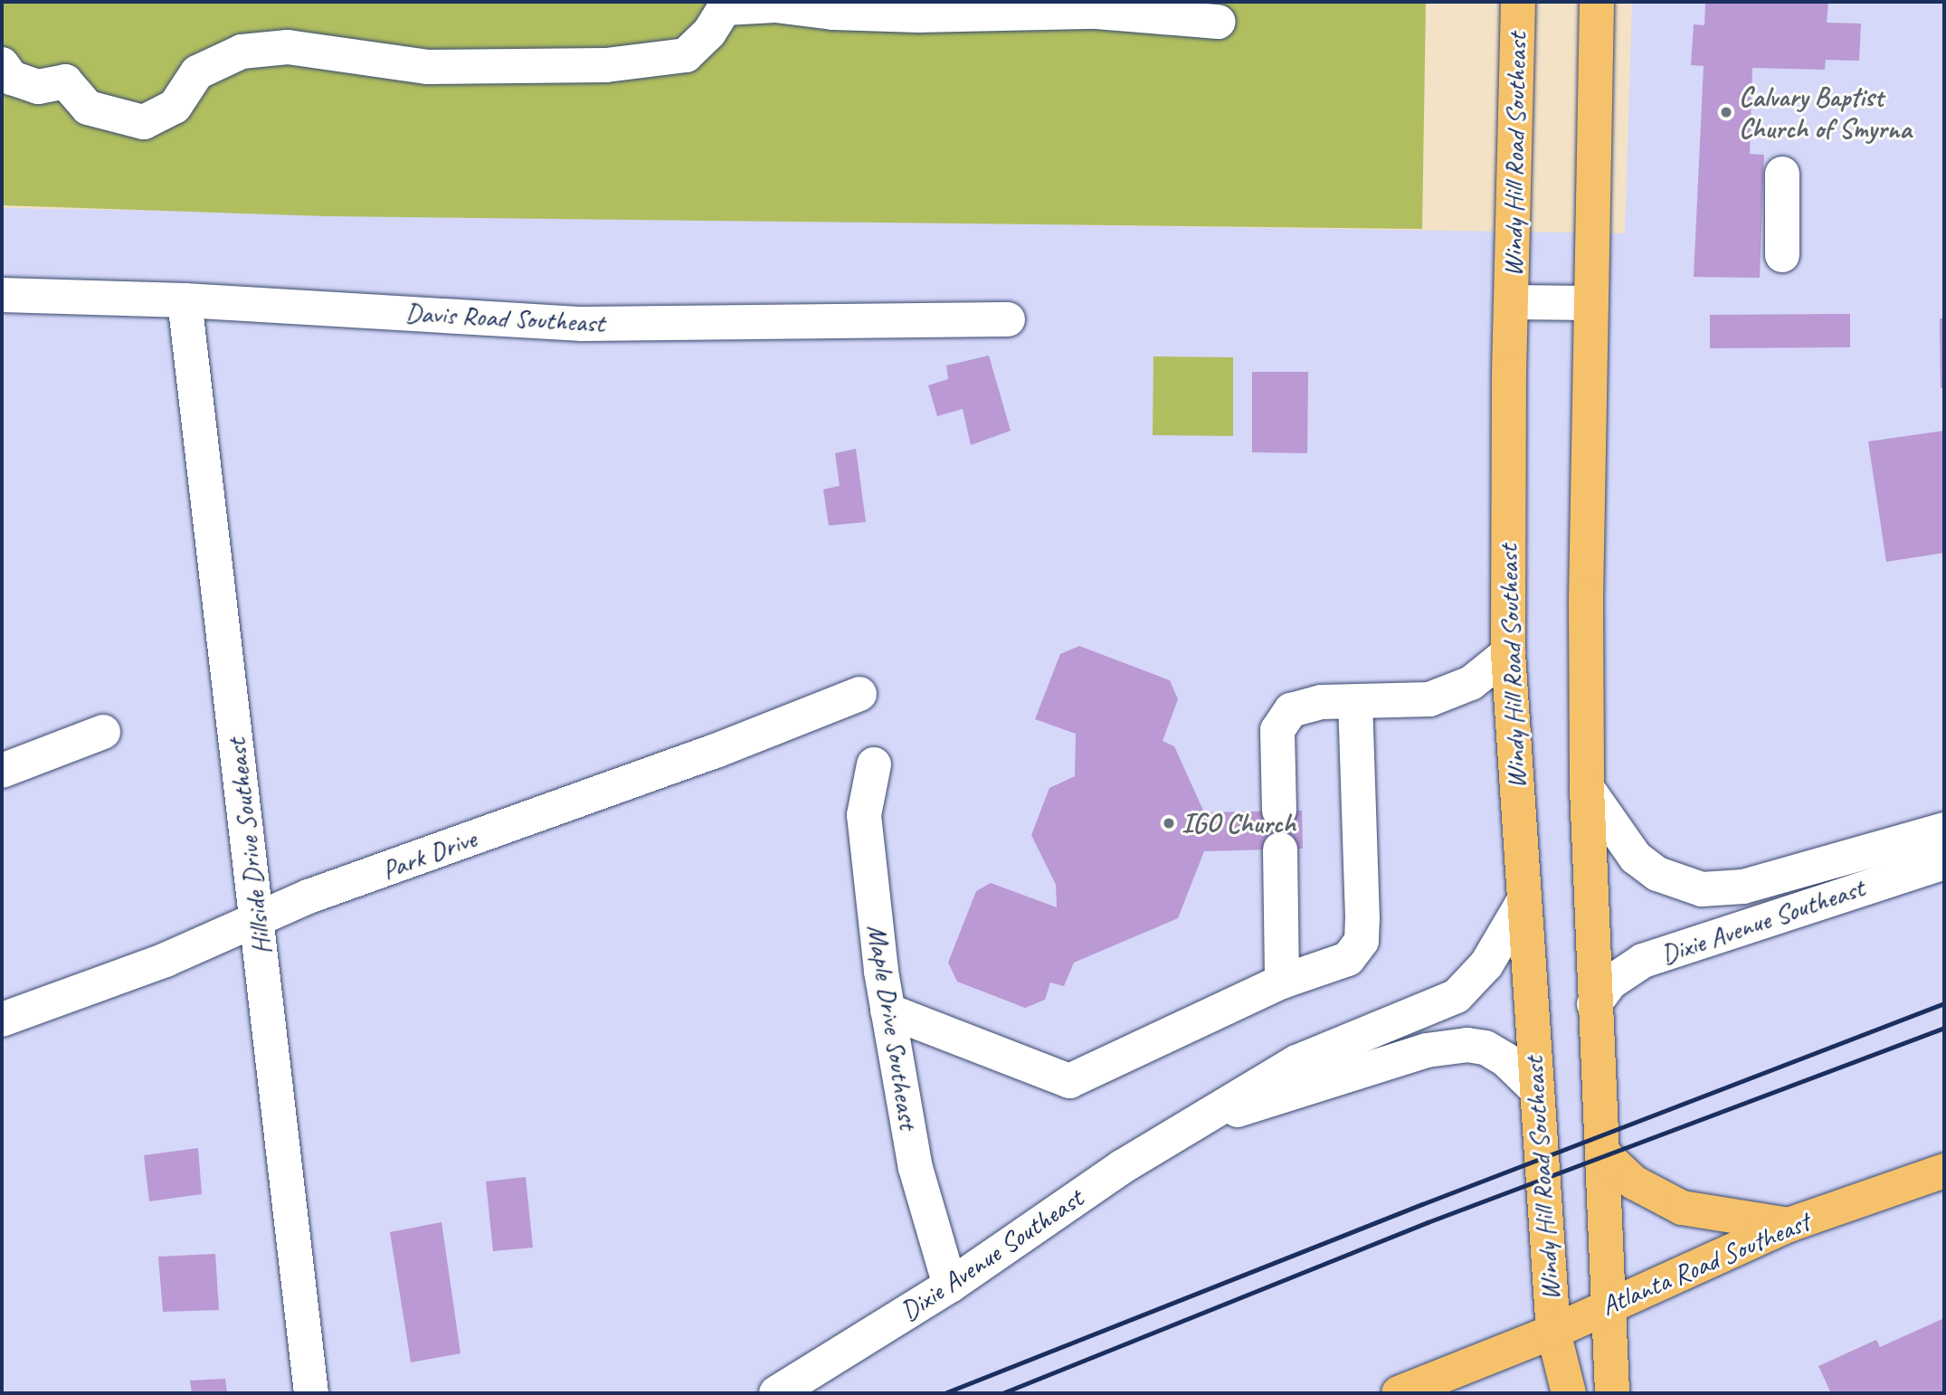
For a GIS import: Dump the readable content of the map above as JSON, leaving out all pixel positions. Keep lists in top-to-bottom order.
{
  "streets": {
    "main road": ["Windy Hill Road Southeast", "Atlanta Road Southeast"],
    "street": [
      "Davis Road Southeast",
      "Hillside Drive Southeast",
      "Park Drive",
      "Dixie Avenue Southeast",
      "Maple Drive Southeast"
    ]
  },
  "crossings": [
    ["Windy Hill Road Southeast", "Dixie Avenue Southeast"],
    ["Windy Hill Road Southeast", "Atlanta Road Southeast"],
    ["Davis Road Southeast", "Hillside Drive Southeast"],
    ["Hillside Drive Southeast", "Park Drive"],
    ["Dixie Avenue Southeast", "Maple Drive Southeast"]
  ],
  "places": ["Calvary Baptist Church of Smyrna", "IGO Church"]
}
